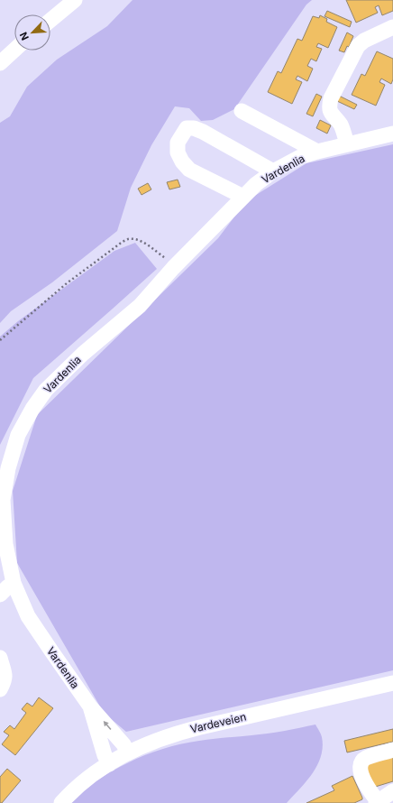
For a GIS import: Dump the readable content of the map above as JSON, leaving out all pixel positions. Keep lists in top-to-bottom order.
{
  "streets": {
    "street": ["Vardenlia", "Vardeveien"]
  },
  "crossings": [
    ["Vardenlia", "Vardeveien"]
  ],
  "north": "bottom left"
}
